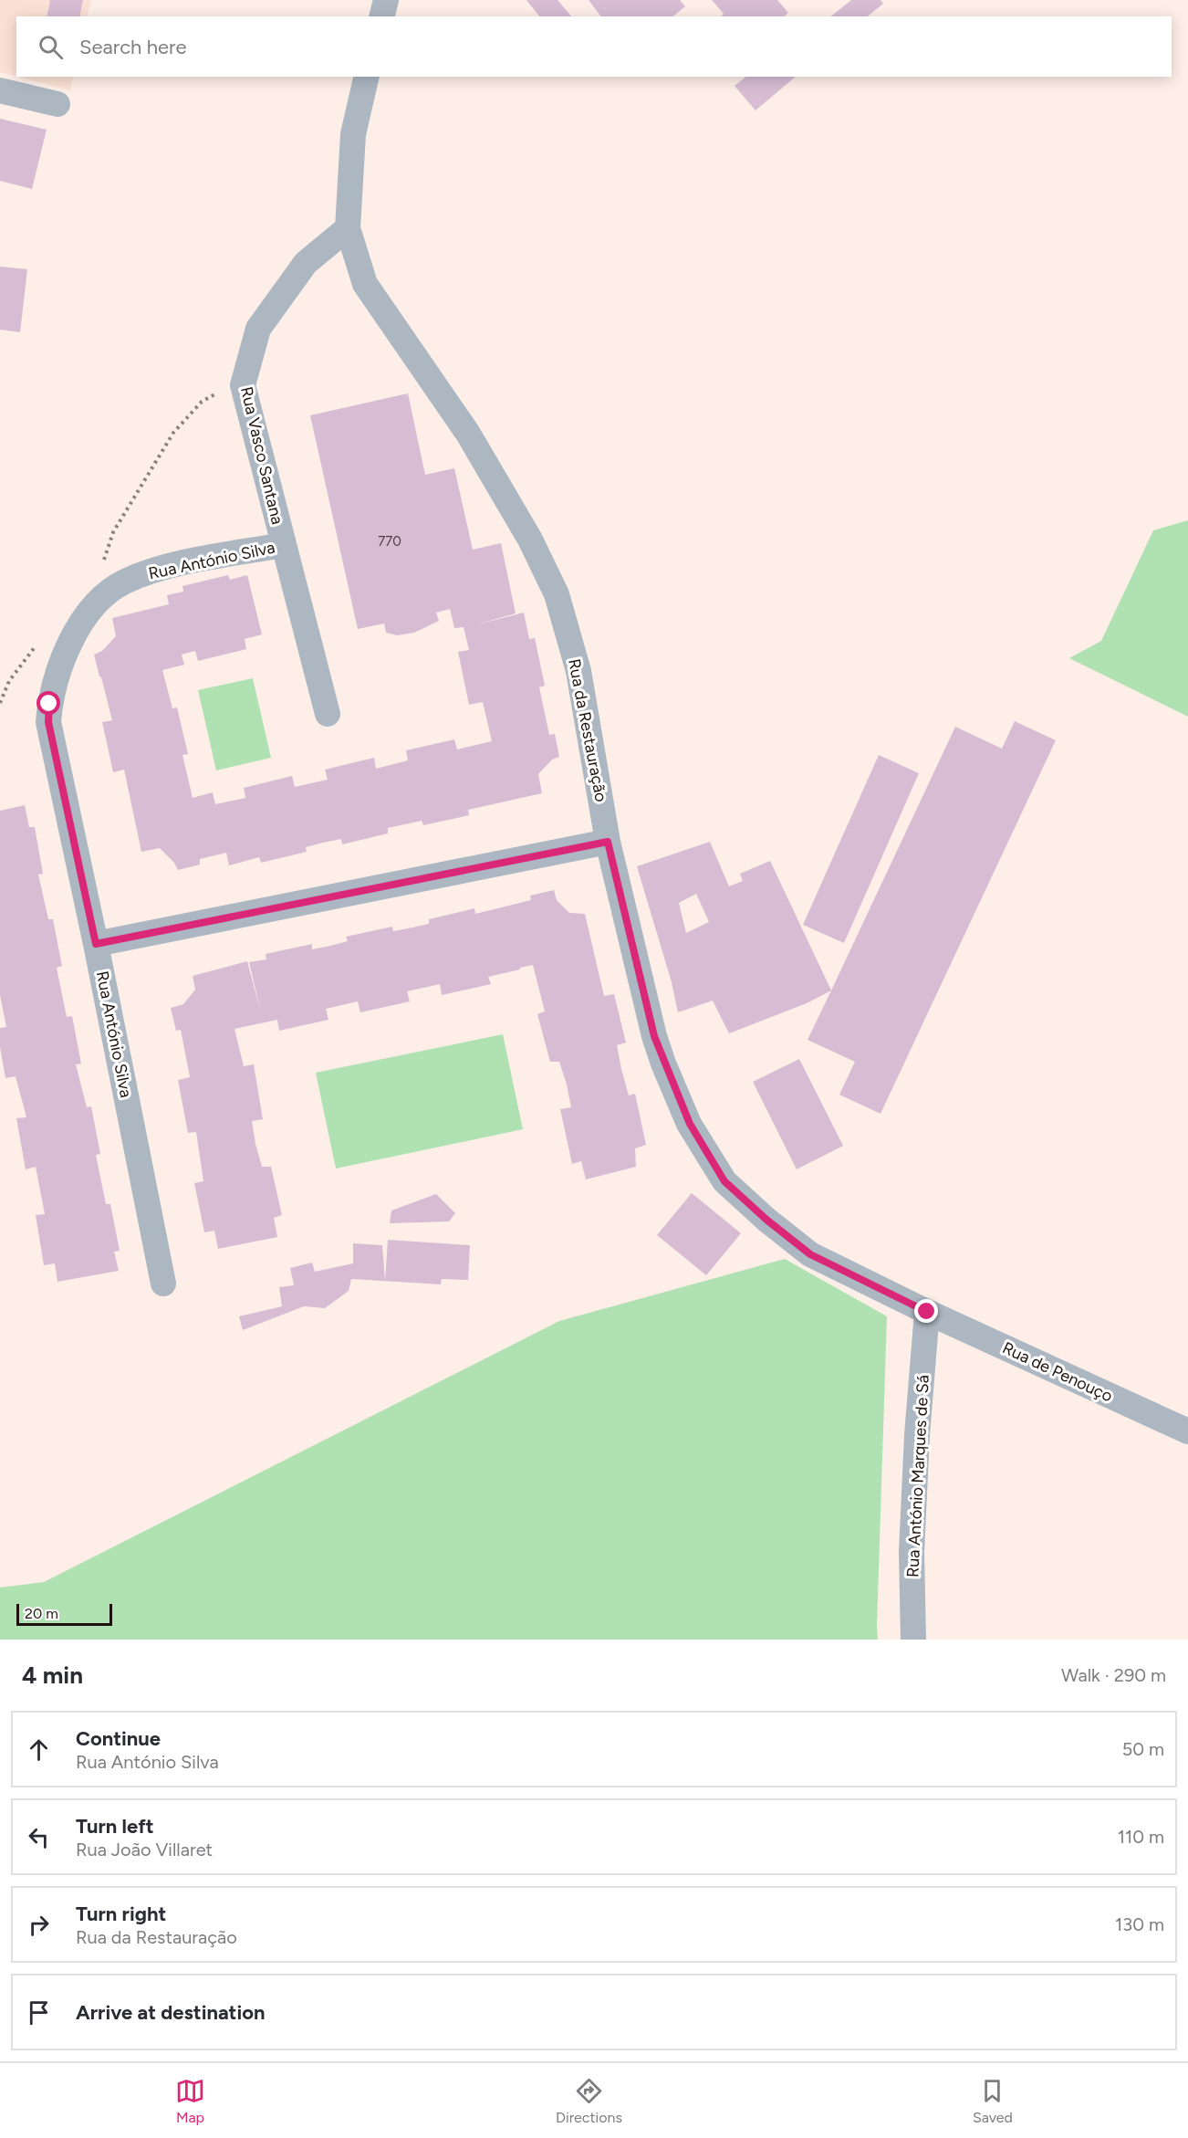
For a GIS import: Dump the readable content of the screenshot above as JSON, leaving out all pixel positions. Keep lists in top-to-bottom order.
{
  "streets": {
    "street": [
      "Rua Vasco Santana",
      "Rua António Silva",
      "Rua da Restauração",
      "Rua de Penouço",
      "Rua António Marques de Sá"
    ]
  },
  "crossings": [
    ["Rua Vasco Santana", "Rua António Silva"],
    ["Rua Vasco Santana", "Rua da Restauração"],
    ["Rua da Restauração", "Rua de Penouço"],
    ["Rua da Restauração", "Rua António Marques de Sá"],
    ["Rua de Penouço", "Rua António Marques de Sá"]
  ],
  "house_numbers": ["770"],
  "scale_bar": "20 m",
  "page": {
    "search": "Search here",
    "scale": "20 m",
    "heading": ["4 min", "Walk · 290 m"],
    "list": [
      ["Continue", "Rua António Silva", "50 m"],
      ["Turn left", "Rua João Villaret", "110 m"],
      ["Turn right", "Rua da Restauração", "130 m"],
      "Arrive at destination"
    ],
    "nav": ["Map", "Directions", "Saved"]
  }
}
